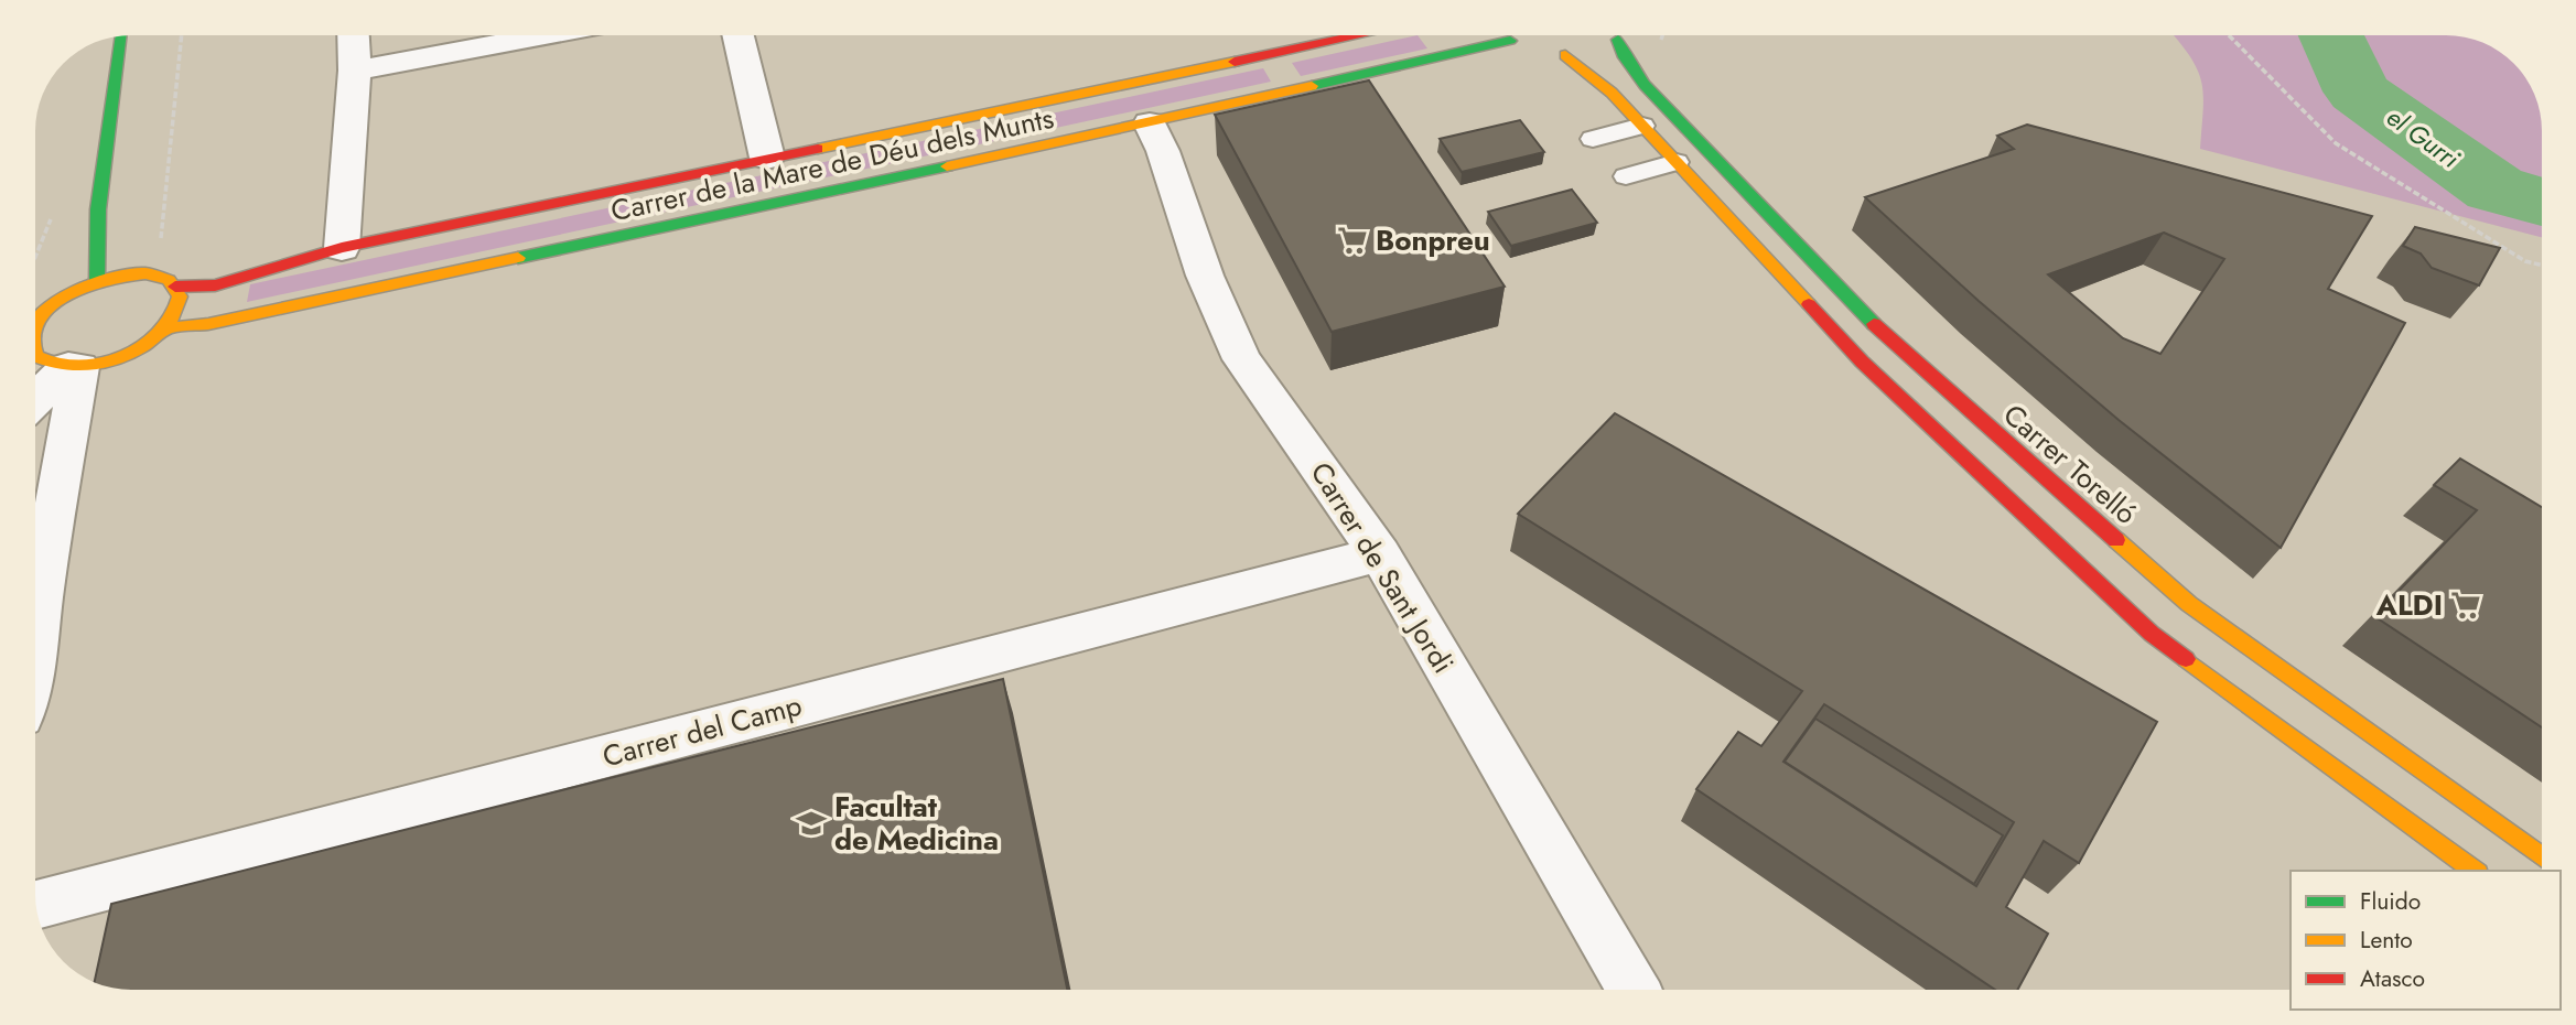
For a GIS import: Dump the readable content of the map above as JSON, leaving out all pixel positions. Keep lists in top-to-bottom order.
{
  "streets": {
    "street": [
      "Carrer de la Mare de Déu dels Munts",
      "Carrer Torelló",
      "Carrer de Sant Jordi",
      "Carrer del Camp"
    ]
  },
  "crossings": [
    ["Carrer de la Mare de Déu dels Munts", "Carrer de Sant Jordi"],
    ["Carrer de Sant Jordi", "Carrer del Camp"]
  ],
  "water": ["el Gurri"],
  "places": {
    "supermarket": ["Bonpreu", "ALDI"],
    "school or university": ["Facultat de Medicina"]
  },
  "legend": ["Fluido", "Lento", "Atasco"]
}
